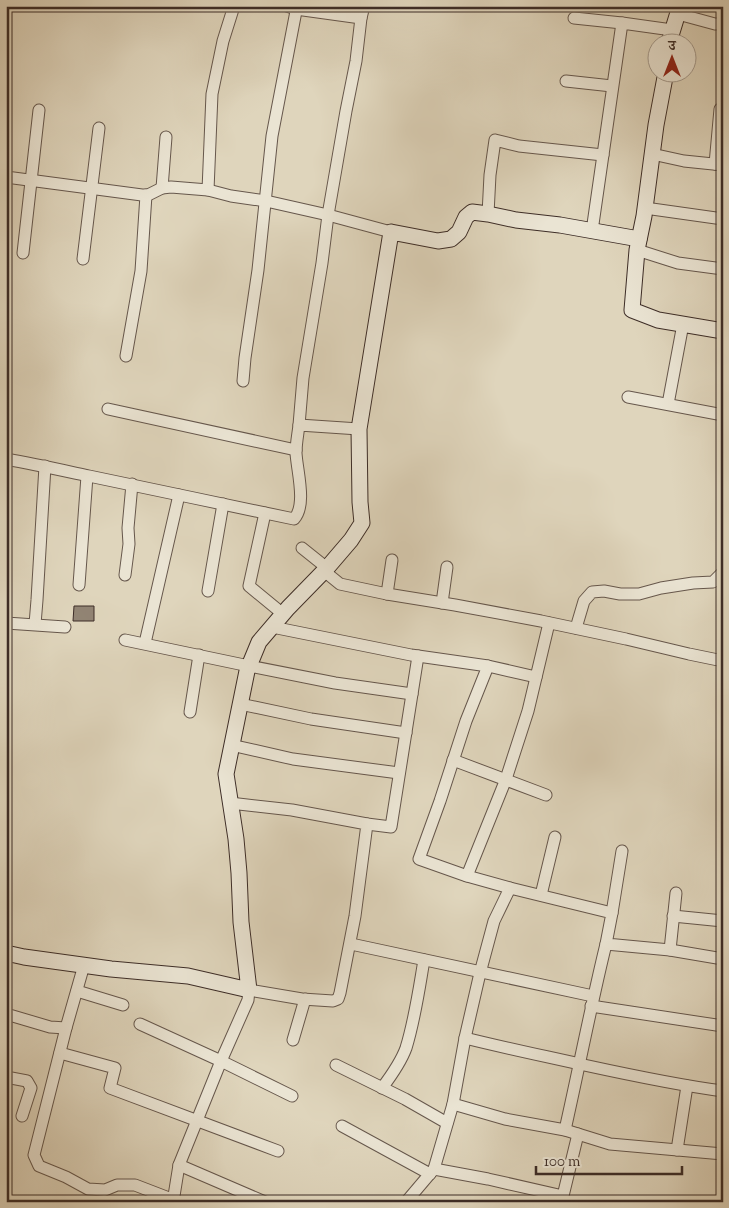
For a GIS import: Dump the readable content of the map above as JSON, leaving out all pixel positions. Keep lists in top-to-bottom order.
{
  "scale_bar": "100 m",
  "north": "top"
}
